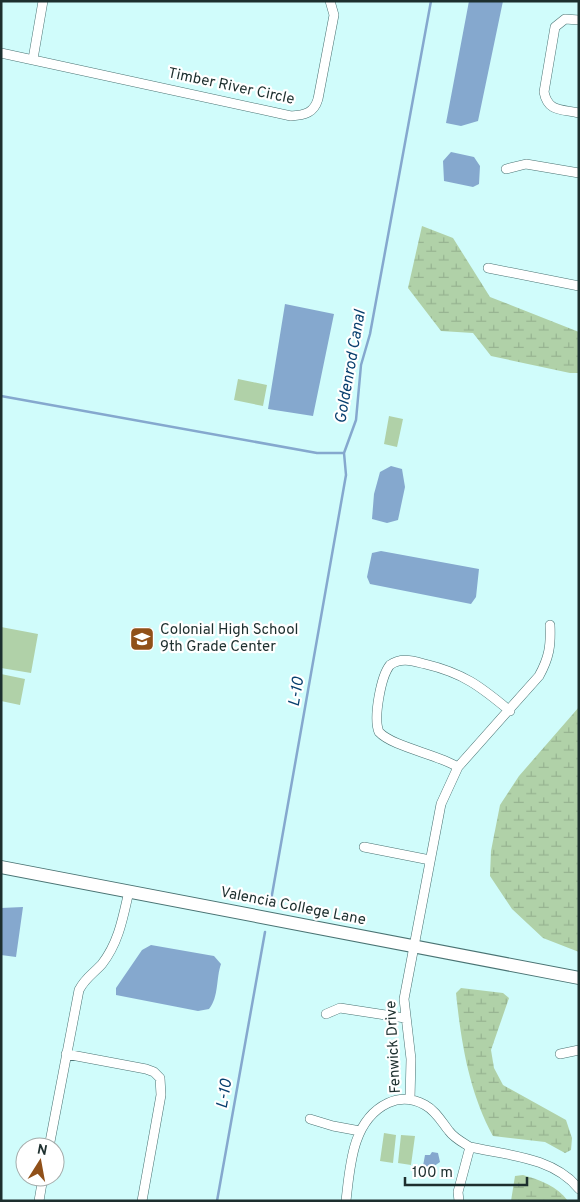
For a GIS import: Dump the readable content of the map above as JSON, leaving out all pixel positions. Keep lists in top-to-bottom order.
{
  "streets": {
    "street": ["Timber River Circle", "Valencia College Lane", "Fenwick Drive"]
  },
  "crossings": [
    ["Valencia College Lane", "Fenwick Drive"]
  ],
  "water": ["Goldenrod Canal", "L-10"],
  "places": {
    "school or university": ["Colonial High School 9th Grade Center"]
  },
  "scale_bar": "100 m",
  "north": "top"
}
